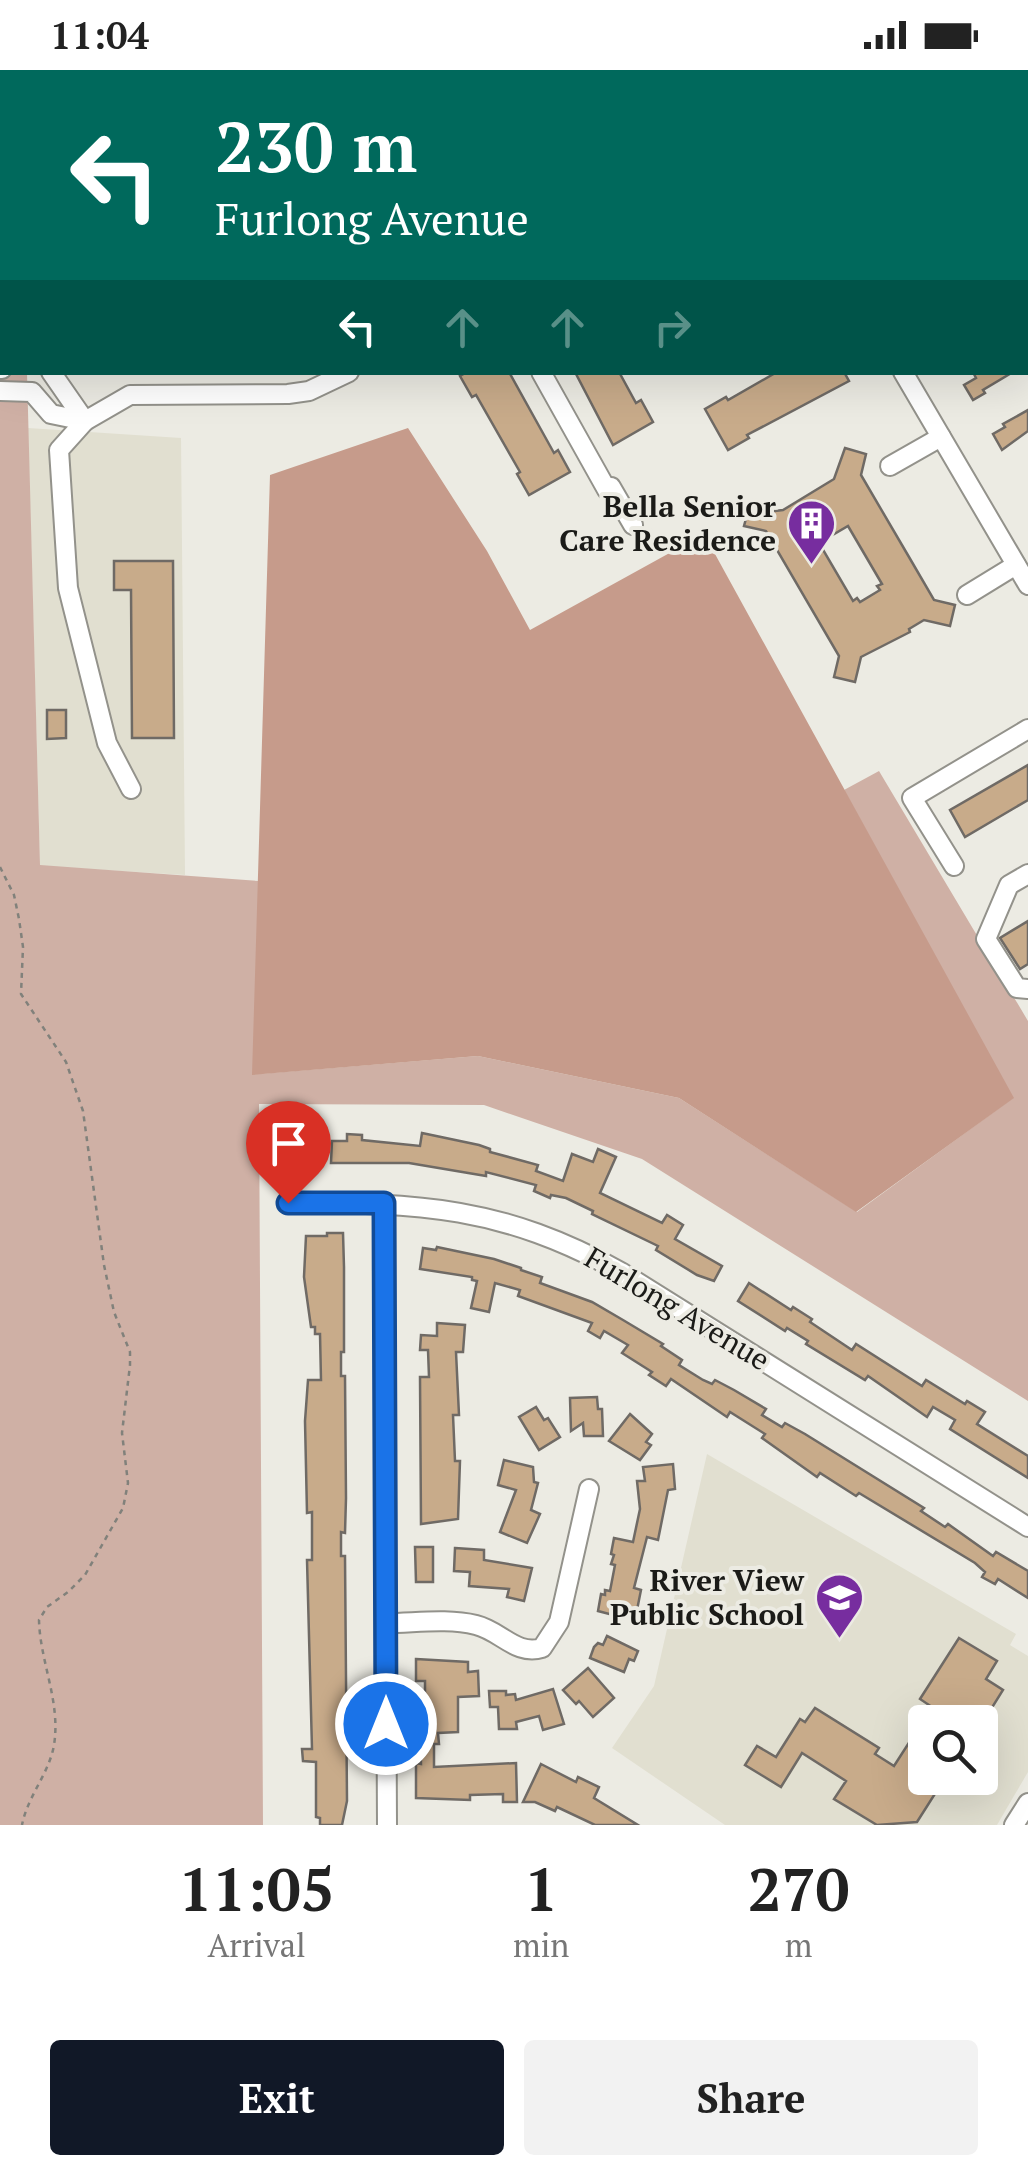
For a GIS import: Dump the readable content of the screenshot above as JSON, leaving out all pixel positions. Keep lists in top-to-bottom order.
{
  "streets": {
    "street": ["Furlong Avenue"]
  },
  "places": {
    "building": ["Bella Senior Care Residence"],
    "school or university": ["River View Public School"]
  },
  "page": {
    "status": "11:04",
    "turn": ["230 m", "Furlong Avenue"],
    "eta": [
      "11:05",
      "Arrival",
      "1",
      "min",
      "270",
      "m"
    ],
    "buttons": ["Exit", "Share"]
  }
}
